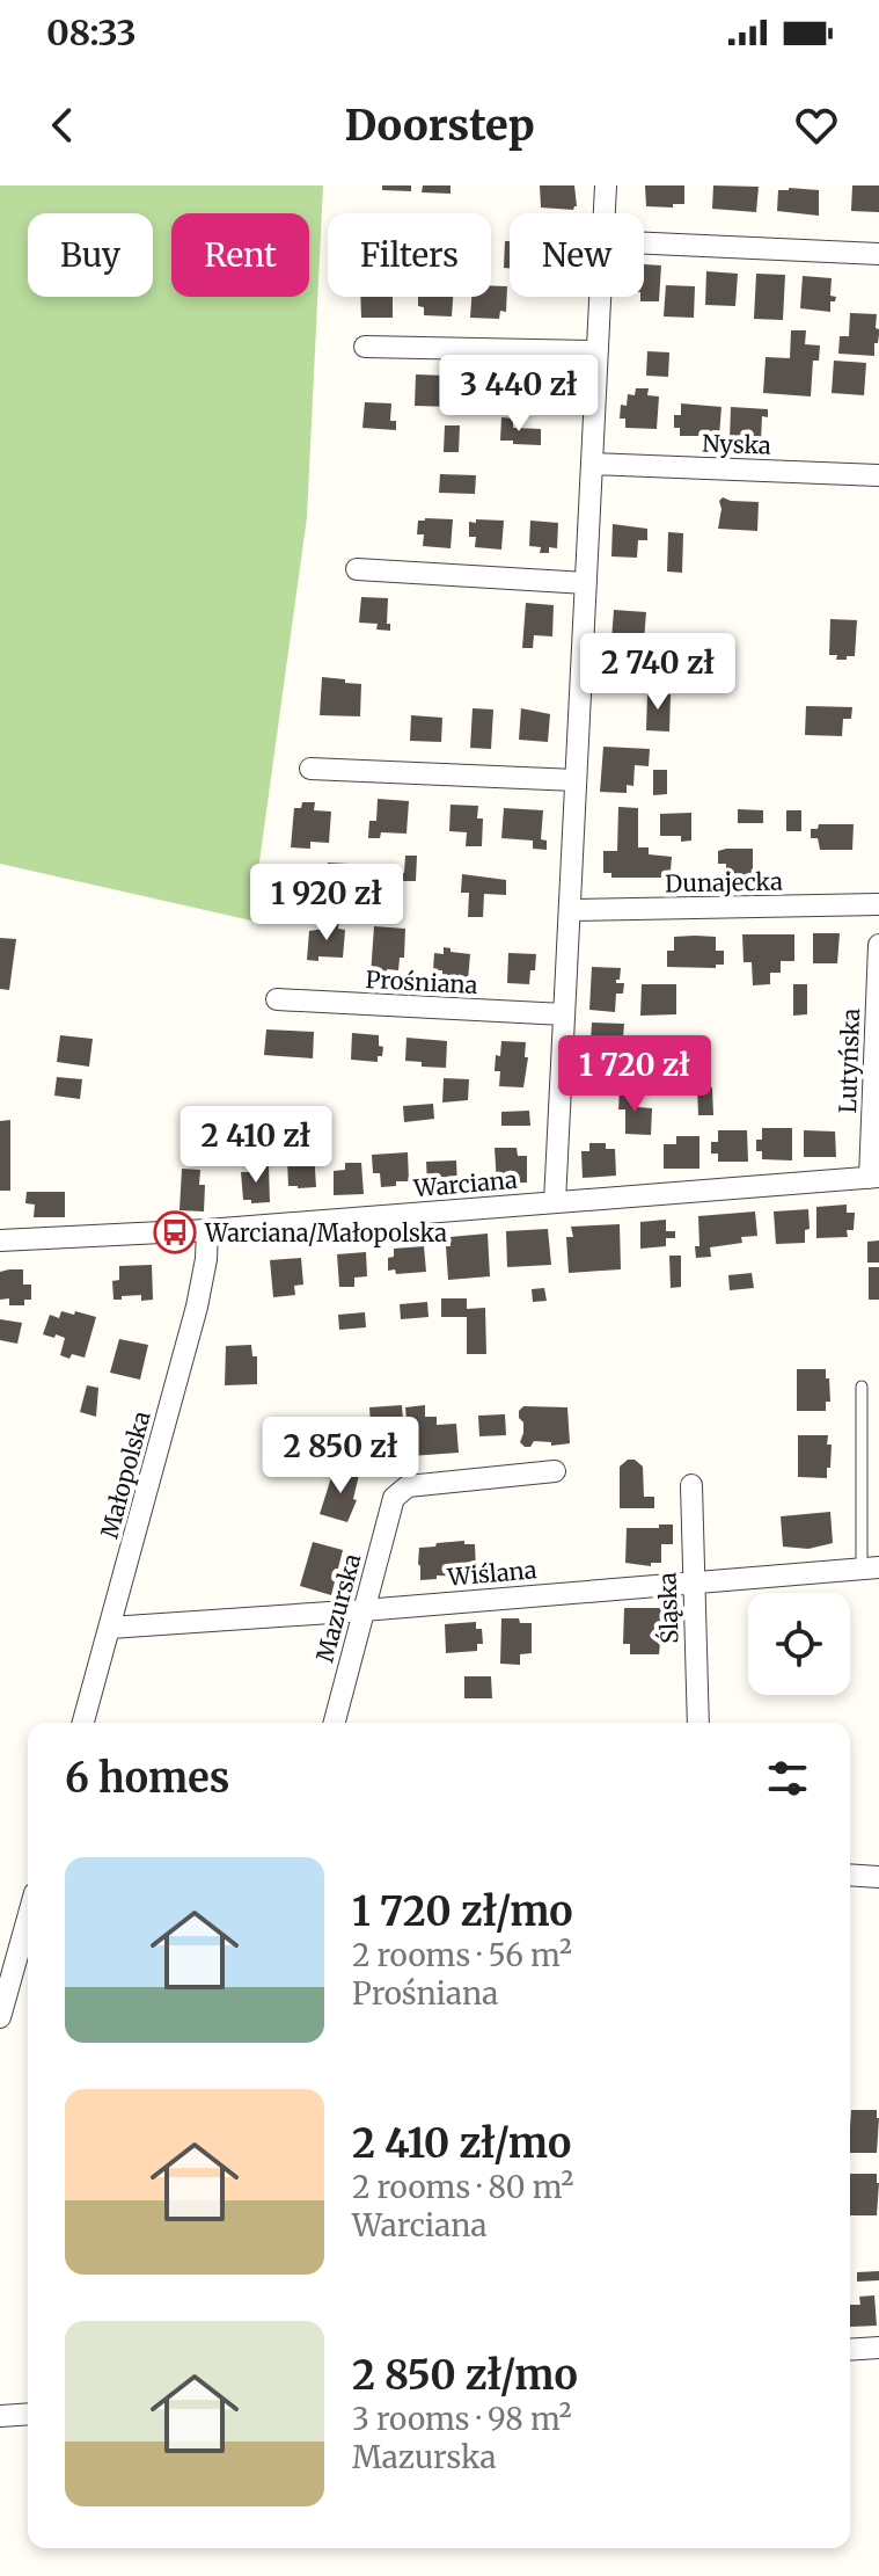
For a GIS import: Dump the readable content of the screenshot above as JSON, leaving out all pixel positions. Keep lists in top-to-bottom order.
{
  "streets": {
    "street": [
      "Nyska",
      "Dunajecka",
      "Prośniana",
      "Lutyńska",
      "Warciana",
      "Małopolska",
      "Wiślana",
      "Mazurska",
      "Śląska"
    ]
  },
  "crossings": [
    ["Lutyńska", "Warciana"],
    ["Warciana", "Małopolska"],
    ["Małopolska", "Wiślana"],
    ["Wiślana", "Mazurska"],
    ["Wiślana", "Śląska"]
  ],
  "places": {
    "bus stop": ["Warciana/Małopolska"]
  },
  "page": {
    "status": "08:33",
    "header": "Doorstep",
    "chip": [
      "Buy",
      "Rent",
      "Filters",
      "New"
    ],
    "price": [
      "3 440 zł",
      "2 740 zł",
      "1 920 zł",
      "1 720 zł",
      "2 410 zł",
      "2 850 zł"
    ],
    "heading": "6 homes",
    "list": [
      {
        "name": "1 720 zł/mo",
        "note": "2 rooms · 56 m² · Prośniana"
      },
      {
        "name": "2 410 zł/mo",
        "note": "2 rooms · 80 m² · Warciana"
      },
      {
        "name": "2 850 zł/mo",
        "note": "3 rooms · 98 m² · Mazurska"
      }
    ]
  }
}
